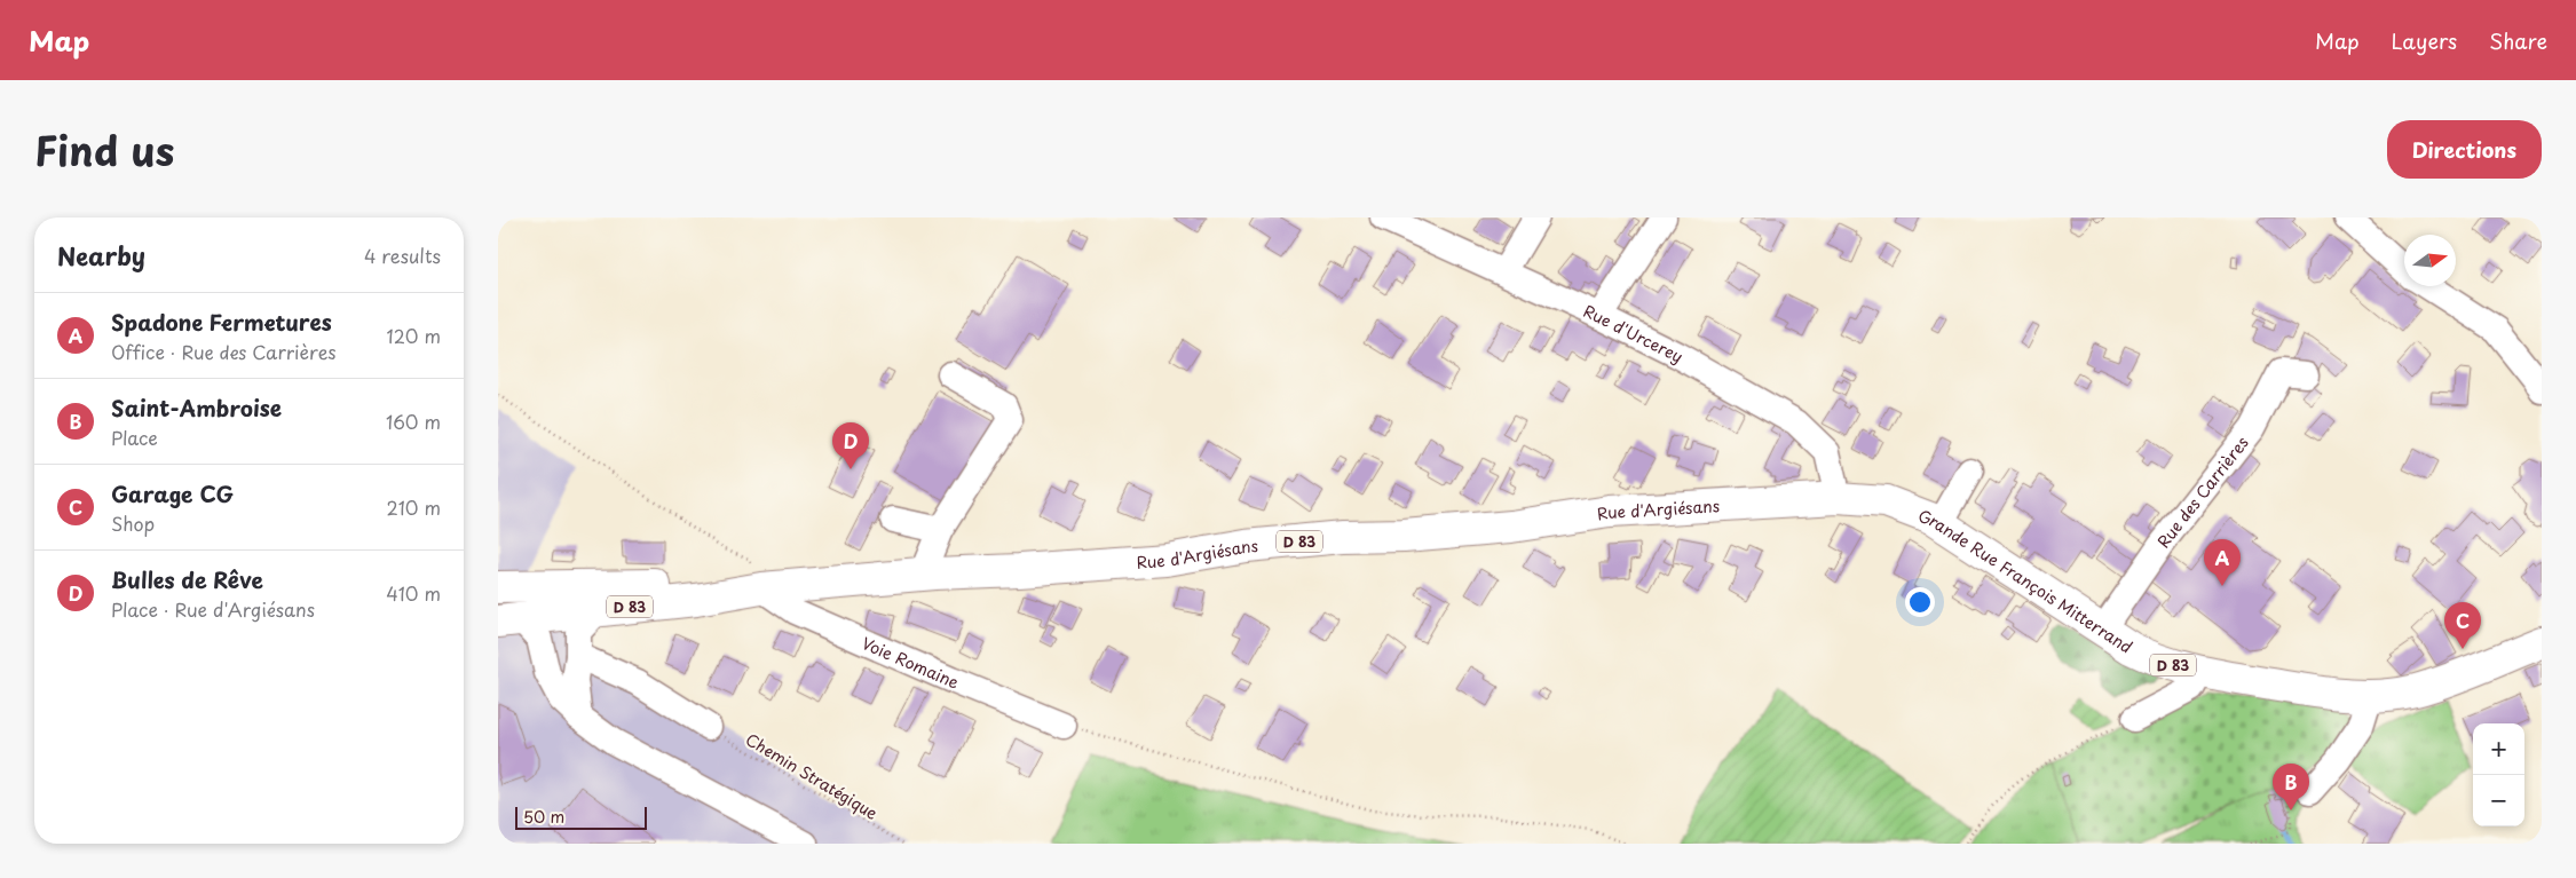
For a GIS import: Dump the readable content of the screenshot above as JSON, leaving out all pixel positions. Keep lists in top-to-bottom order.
{
  "streets": {
    "main road": ["Rue d'Argiésans", "D 83", "Grande Rue François Mitterrand"],
    "street": ["Rue d'Urcerey", "Rue des Carrières", "Voie Romaine"],
    "path": ["Chemin Stratégique"]
  },
  "crossings": [
    ["Rue d'Urcerey", "Rue d'Argiésans"],
    ["Rue d'Urcerey", "Grande Rue François Mitterrand"],
    ["Rue des Carrières", "Grande Rue François Mitterrand"],
    ["Rue d'Argiésans", "Grande Rue François Mitterrand"],
    ["Rue d'Argiésans", "Voie Romaine"]
  ],
  "scale_bar": "50 m",
  "north": "right",
  "page": {
    "header": "Map",
    "nav": ["Map", "Layers", "Share"],
    "title": "Find us",
    "buttons": "Directions",
    "heading": ["Nearby", "4 results"],
    "list": [
      {
        "mark": "A",
        "name": "Spadone Fermetures",
        "note": "Office · Rue des Carrières",
        "value": "120 m"
      },
      {
        "mark": "B",
        "name": "Saint-Ambroise",
        "note": "Place",
        "value": "160 m"
      },
      {
        "mark": "C",
        "name": "Garage CG",
        "note": "Shop",
        "value": "210 m"
      },
      {
        "mark": "D",
        "name": "Bulles de Rêve",
        "note": "Place · Rue d'Argiésans",
        "value": "410 m"
      }
    ],
    "pins": [
      "D",
      "A",
      "C",
      "B"
    ],
    "map_buttons": ["+", "−"],
    "scale": "50 m"
  }
}
